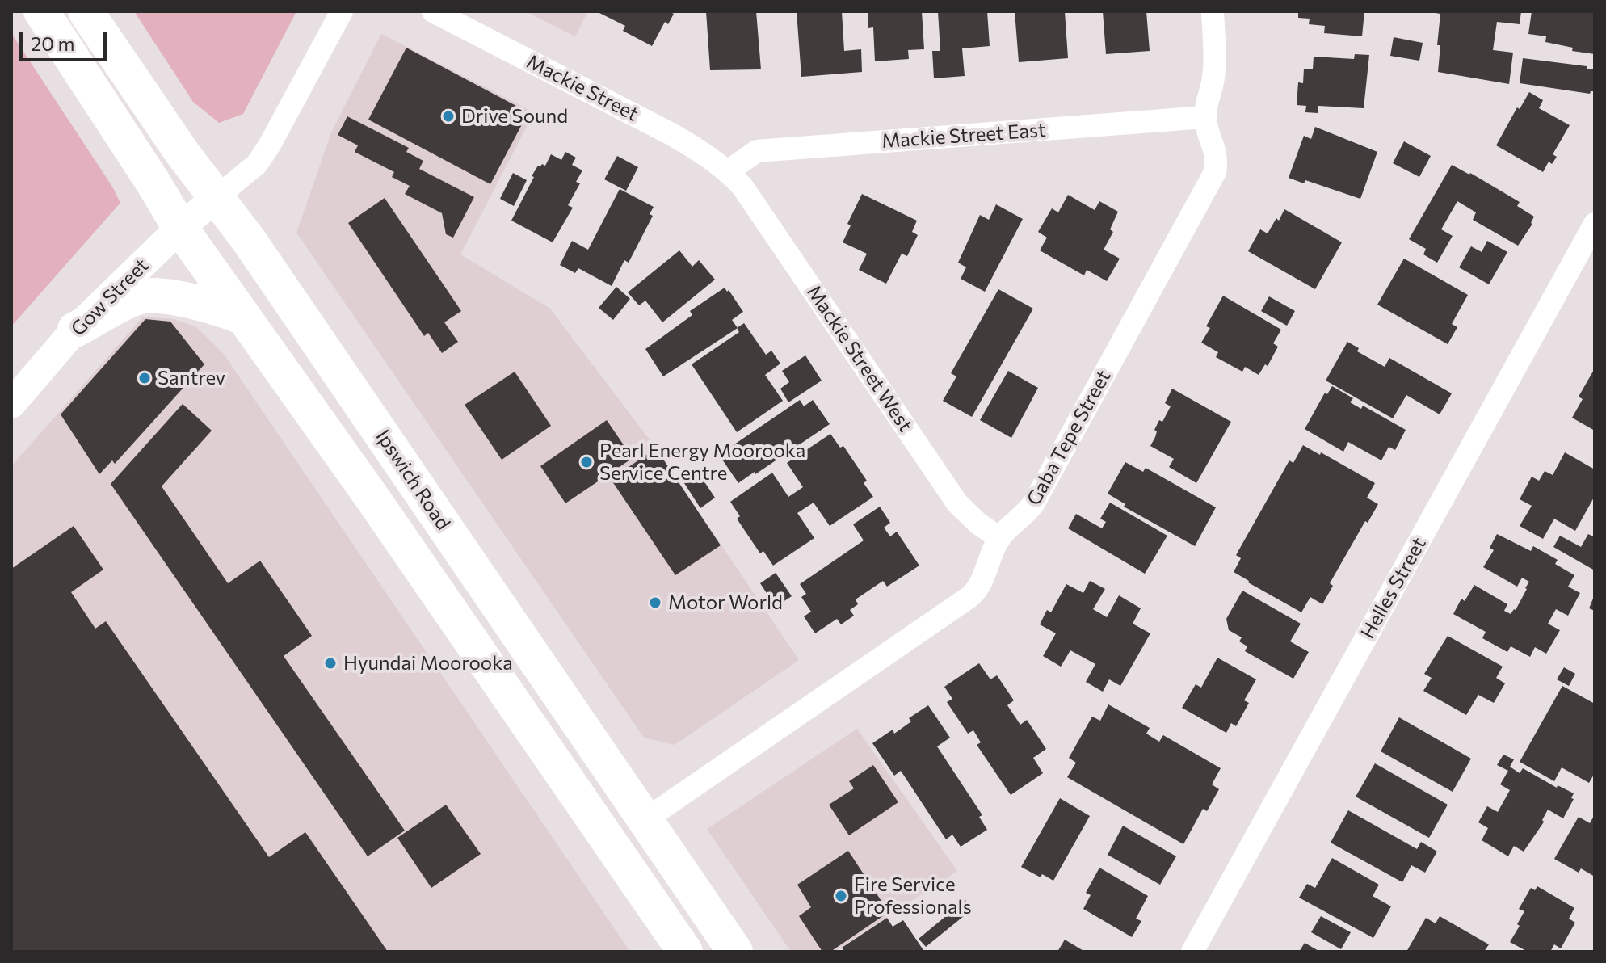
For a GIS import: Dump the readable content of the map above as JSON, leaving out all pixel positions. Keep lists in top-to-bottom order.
{
  "streets": {
    "highway": ["Ipswich Road"],
    "street": [
      "Mackie Street",
      "Mackie Street East",
      "Gow Street",
      "Mackie Street West",
      "Gaba Tepe Street",
      "Helles Street"
    ]
  },
  "crossings": [
    ["Mackie Street", "Mackie Street East"],
    ["Mackie Street", "Mackie Street West"],
    ["Mackie Street East", "Mackie Street West"],
    ["Mackie Street East", "Gaba Tepe Street"],
    ["Gow Street", "Ipswich Road"],
    ["Mackie Street West", "Gaba Tepe Street"],
    ["Gaba Tepe Street", "Ipswich Road"]
  ],
  "places": [
    "Drive Sound",
    "Santrev",
    "Pearl Energy Moorooka Service Centre",
    "Motor World",
    "Hyundai Moorooka",
    "Fire Service Professionals"
  ],
  "scale_bar": "20 m"
}
